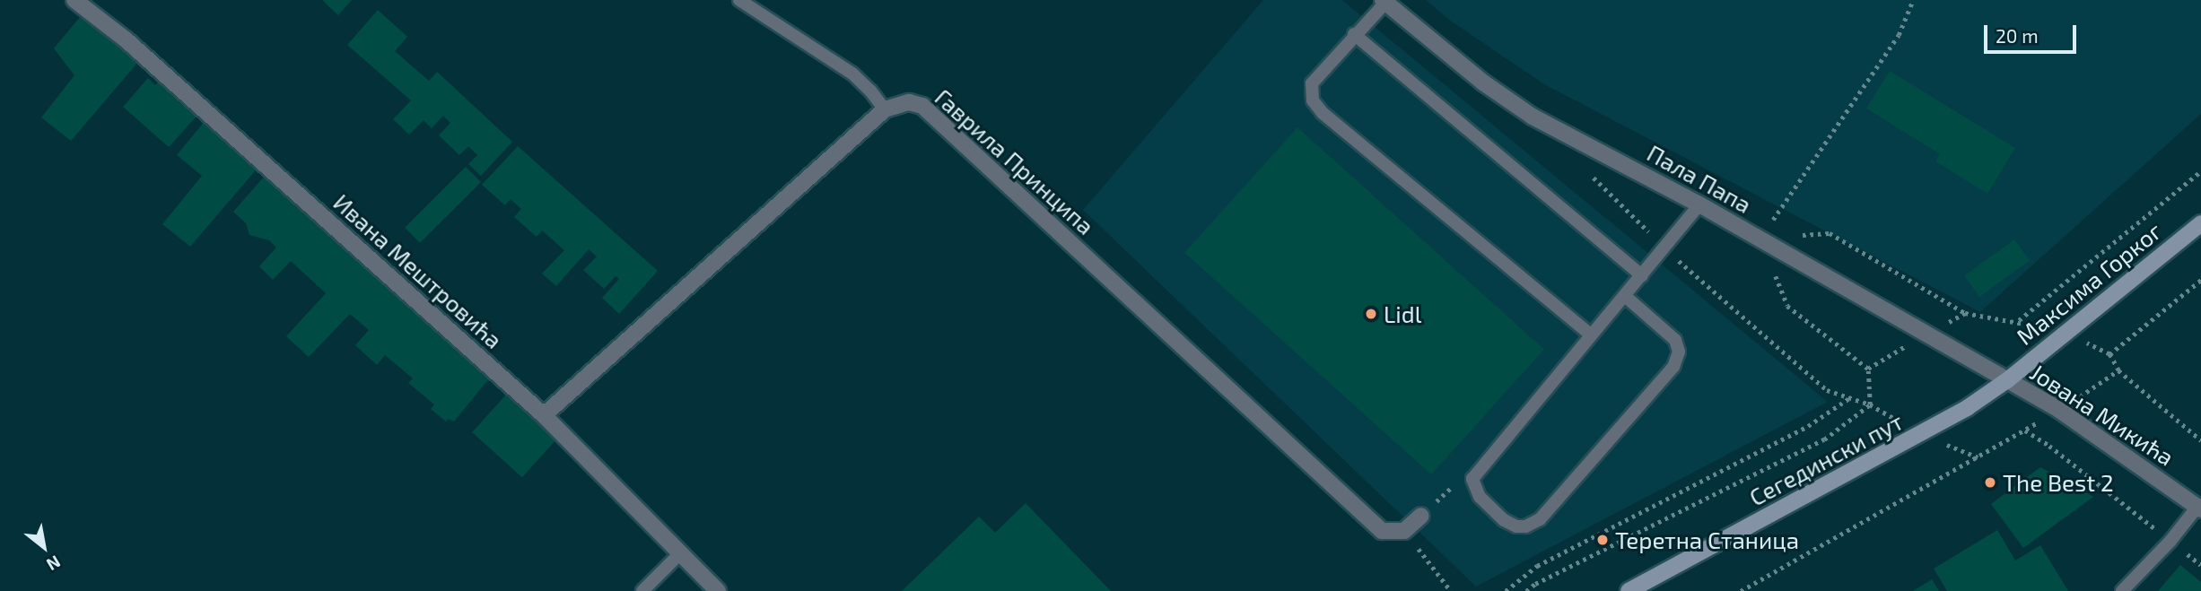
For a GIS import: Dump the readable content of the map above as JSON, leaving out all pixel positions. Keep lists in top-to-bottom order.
{
  "streets": {
    "main road": ["Максима Горког", "Сегедински пут"],
    "street": [
      "Гаврила Принципа",
      "Пала Папа",
      "Ивана Мештровића",
      "Јована Микића"
    ]
  },
  "crossings": [
    ["Пала Папа", "Максима Горког"],
    ["Пала Папа", "Јована Микића"],
    ["Пала Папа", "Сегедински пут"],
    ["Максима Горког", "Јована Микића"],
    ["Максима Горког", "Сегедински пут"],
    ["Јована Микића", "Сегедински пут"]
  ],
  "places": ["Lidl", "The Best 2", "Теретна Станица"],
  "scale_bar": "20 m",
  "north": "bottom right"
}
